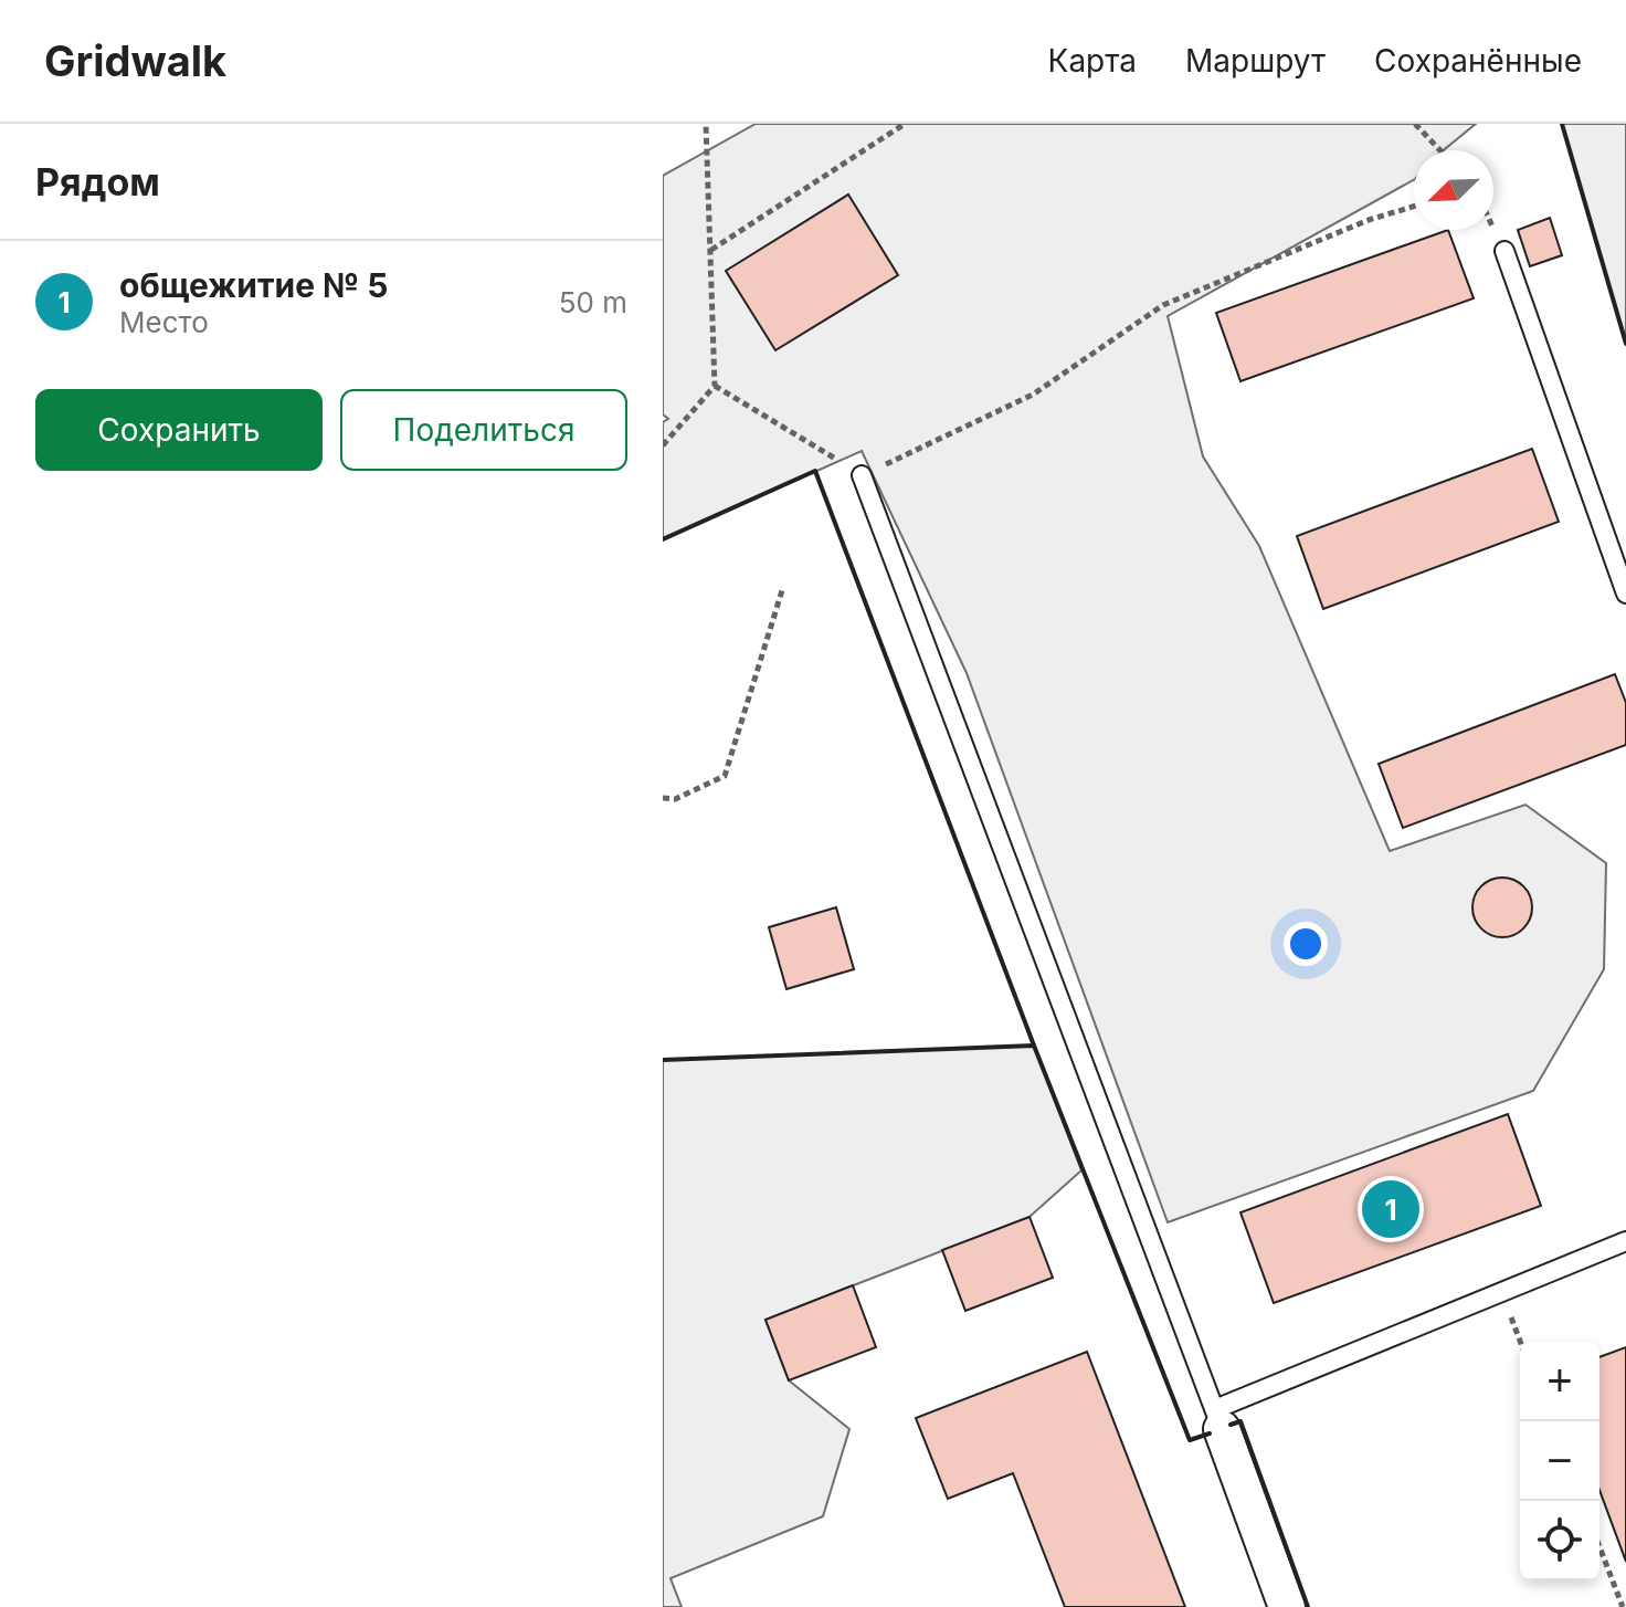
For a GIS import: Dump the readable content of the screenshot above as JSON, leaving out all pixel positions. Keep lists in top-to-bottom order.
{
  "north": "bottom left",
  "page": {
    "header": "Gridwalk",
    "nav": ["Карта", "Маршрут", "Сохранённые"],
    "heading": "Рядом",
    "list": [
      {
        "mark": "1",
        "name": "общежитие № 5",
        "note": "Место",
        "value": "50 m"
      }
    ],
    "buttons": ["Сохранить", "Поделиться"],
    "pins": "1",
    "map_buttons": ["+", "−"]
  }
}
